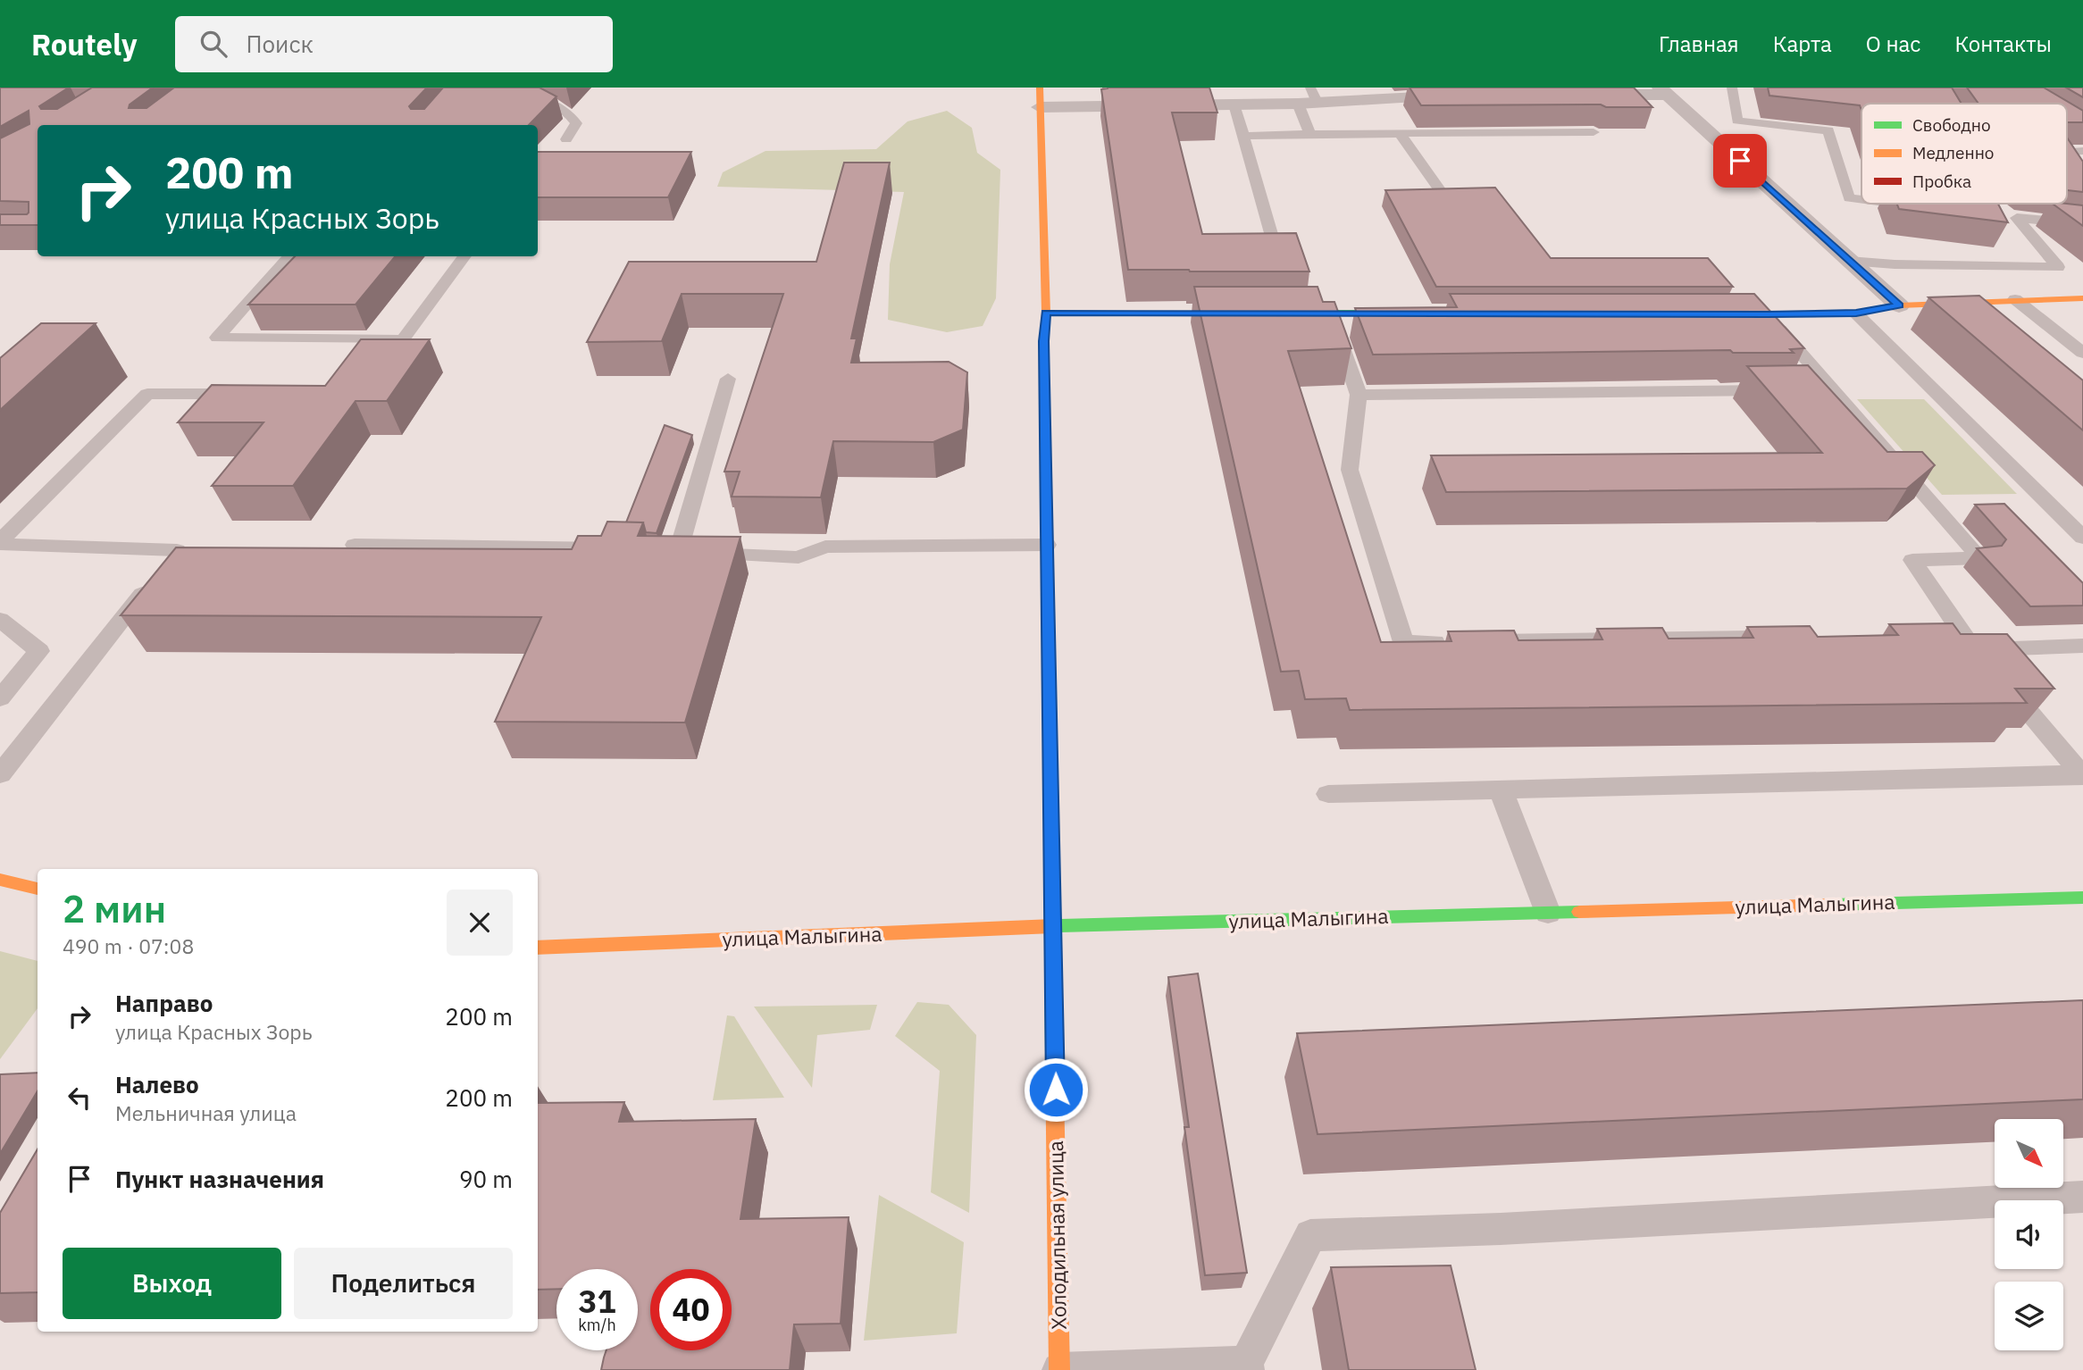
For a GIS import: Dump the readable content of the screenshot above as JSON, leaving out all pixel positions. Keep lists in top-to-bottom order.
{
  "streets": {
    "street": ["улица Малыгина", "Холодильная улица"]
  },
  "crossings": [
    ["улица Малыгина", "Холодильная улица"]
  ],
  "legend": ["Свободно", "Медленно", "Пробка"],
  "north": "bottom right",
  "page": {
    "header": "Routely",
    "search": "Поиск",
    "nav": [
      "Главная",
      "Карта",
      "О нас",
      "Контакты"
    ],
    "turn": ["200 m", "улица Красных Зорь"],
    "heading": ["2 мин", "490 m · 07:08"],
    "list": [
      {
        "name": "Направо",
        "note": "улица Красных Зорь",
        "value": "200 m"
      },
      {
        "name": "Налево",
        "note": "Мельничная улица",
        "value": "200 m"
      },
      {
        "name": "Пункт назначения",
        "value": "90 m"
      }
    ],
    "buttons": ["Выход", "Поделиться"],
    "speed": "31 km/h",
    "limit": "40"
  }
}
